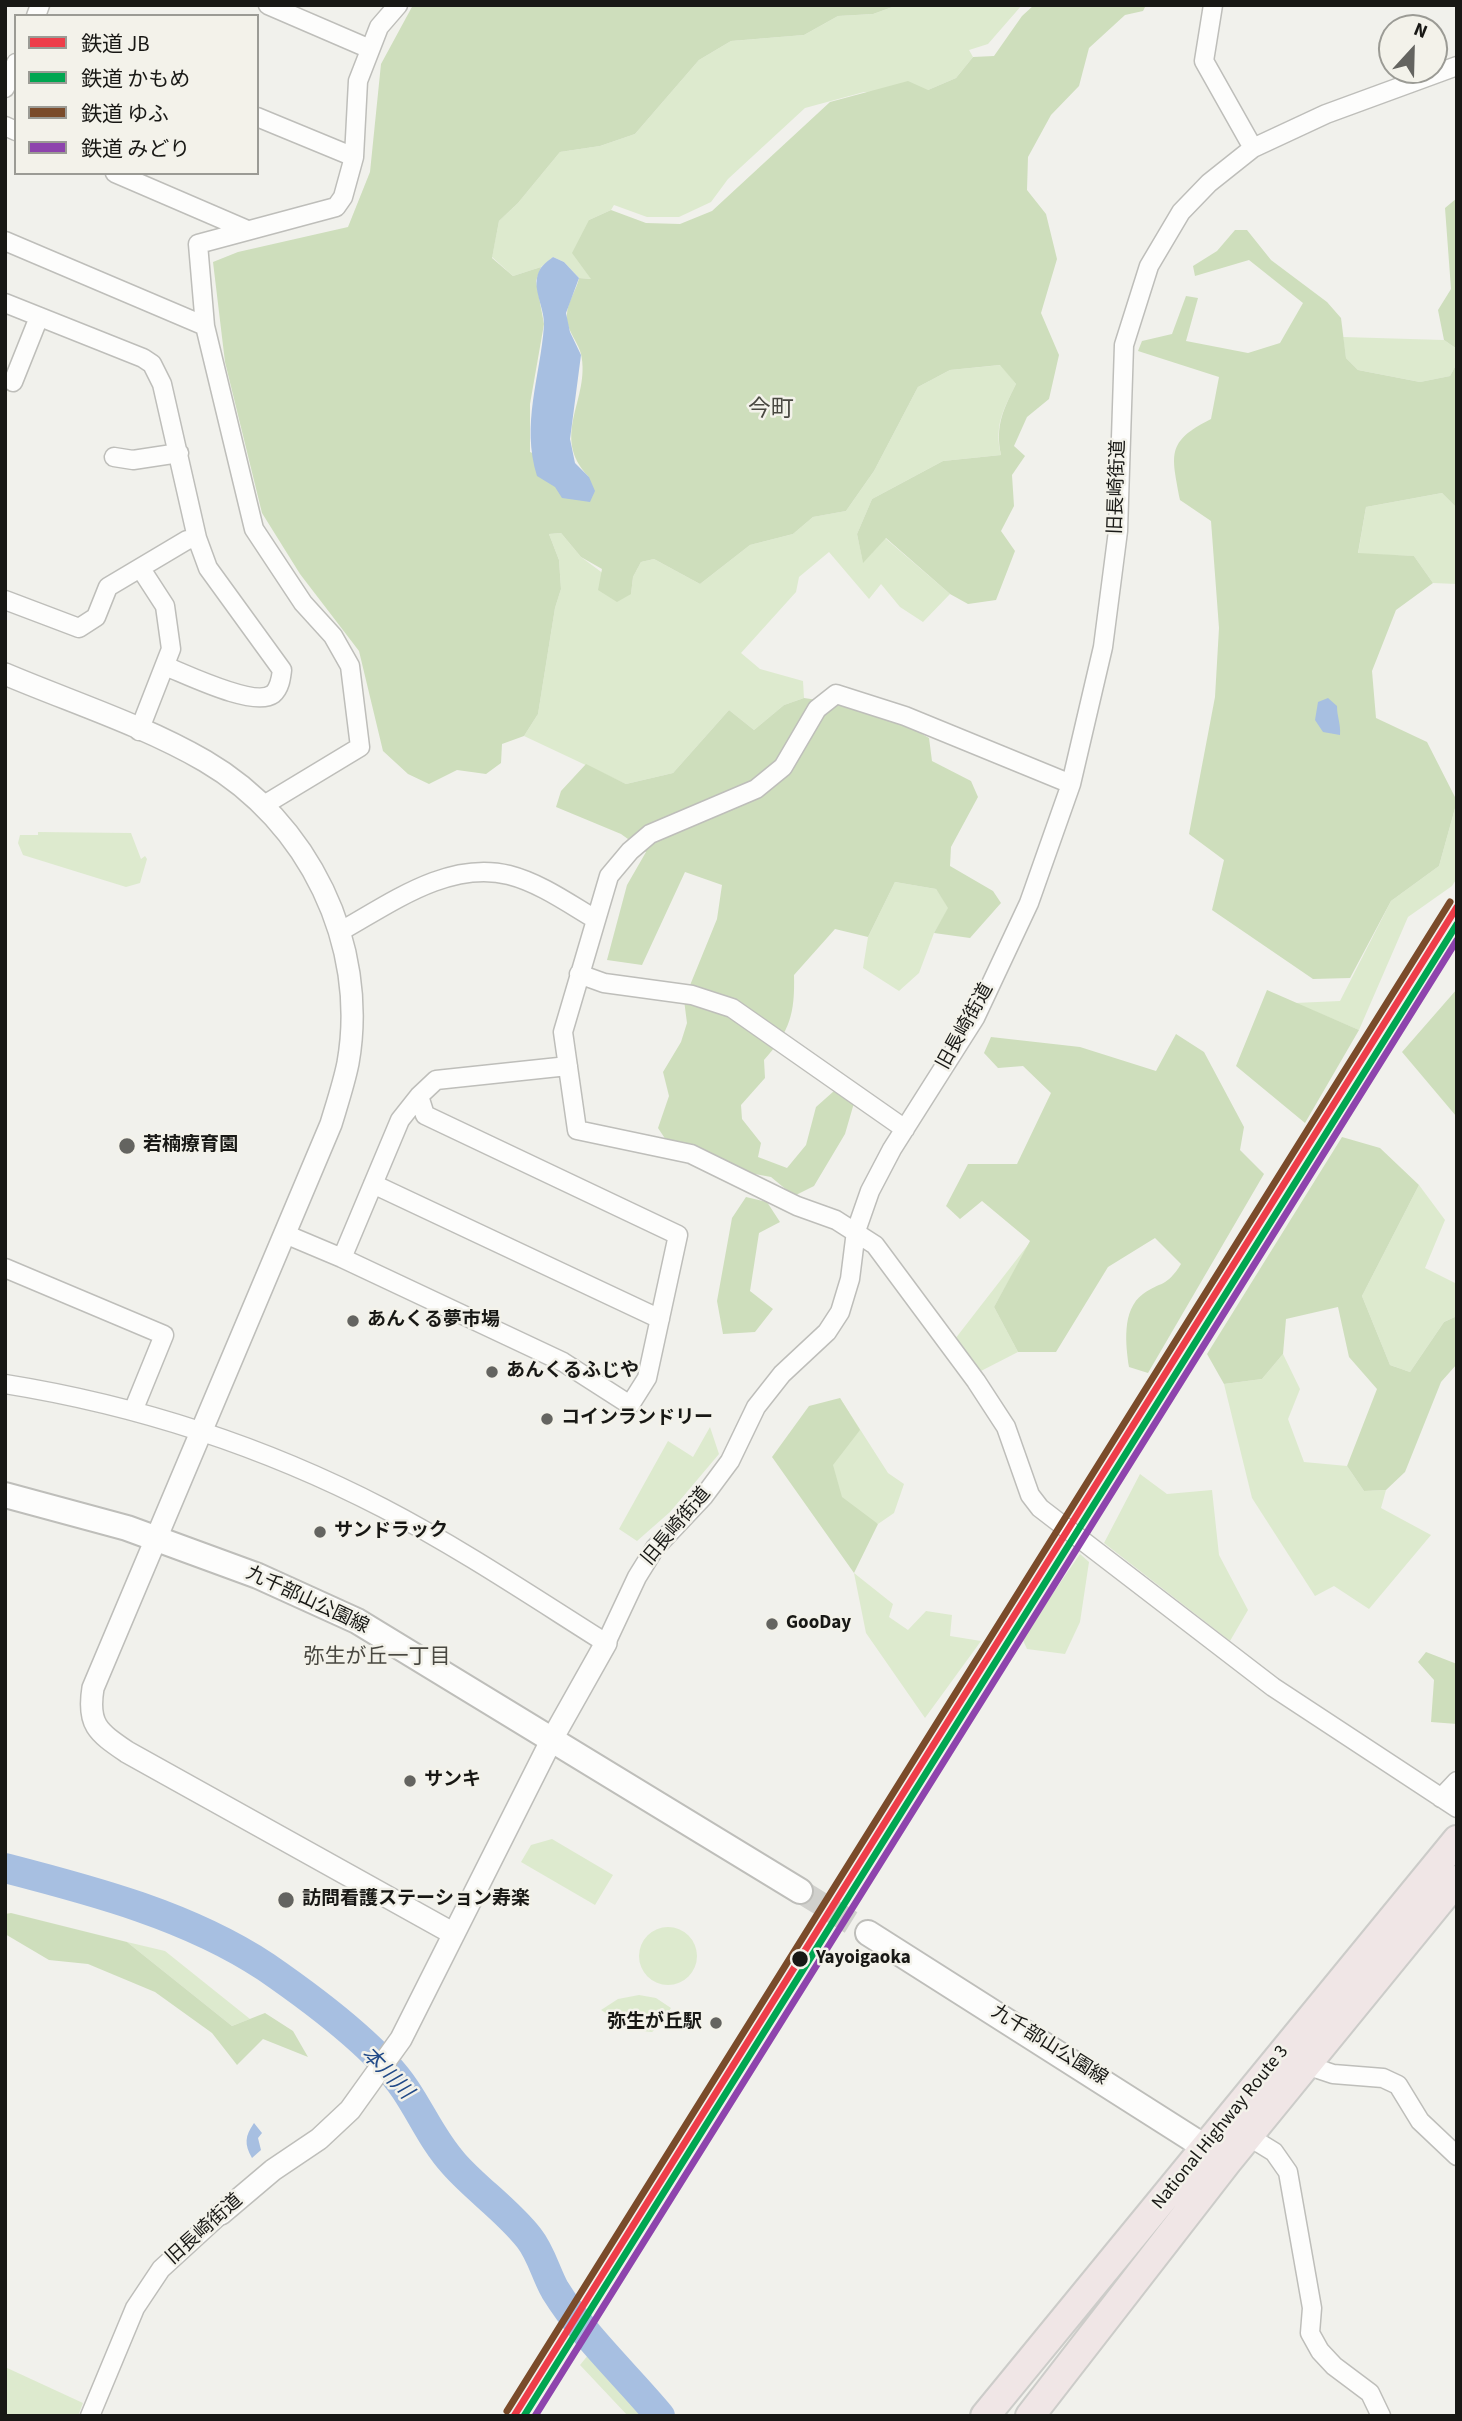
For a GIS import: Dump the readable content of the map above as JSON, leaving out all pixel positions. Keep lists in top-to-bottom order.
{
  "streets": {
    "highway": ["National Highway Route 3"],
    "main road": ["九千部山公園線"],
    "street": ["旧長崎街道"]
  },
  "crossings": [
    ["旧長崎街道", "九千部山公園線"],
    ["九千部山公園線", "National Highway Route 3"]
  ],
  "districts": ["今町", "弥生が丘一丁目"],
  "water": ["本川川"],
  "places": [
    "若楠療育園",
    "あんくる夢市場",
    "あんくるふじや",
    "コインランドリー",
    "サンドラック",
    "GooDay",
    "サンキ",
    "訪問看護ステーション寿楽",
    "Yayoigaoka",
    "弥生が丘駅"
  ],
  "lines": [
    "rail line ゆふ",
    "rail line JB",
    "rail line かもめ",
    "rail line みどり"
  ],
  "legend": [
    "鉄道 JB",
    "鉄道 かもめ",
    "鉄道 ゆふ",
    "鉄道 みどり"
  ],
  "north": "top"
}
